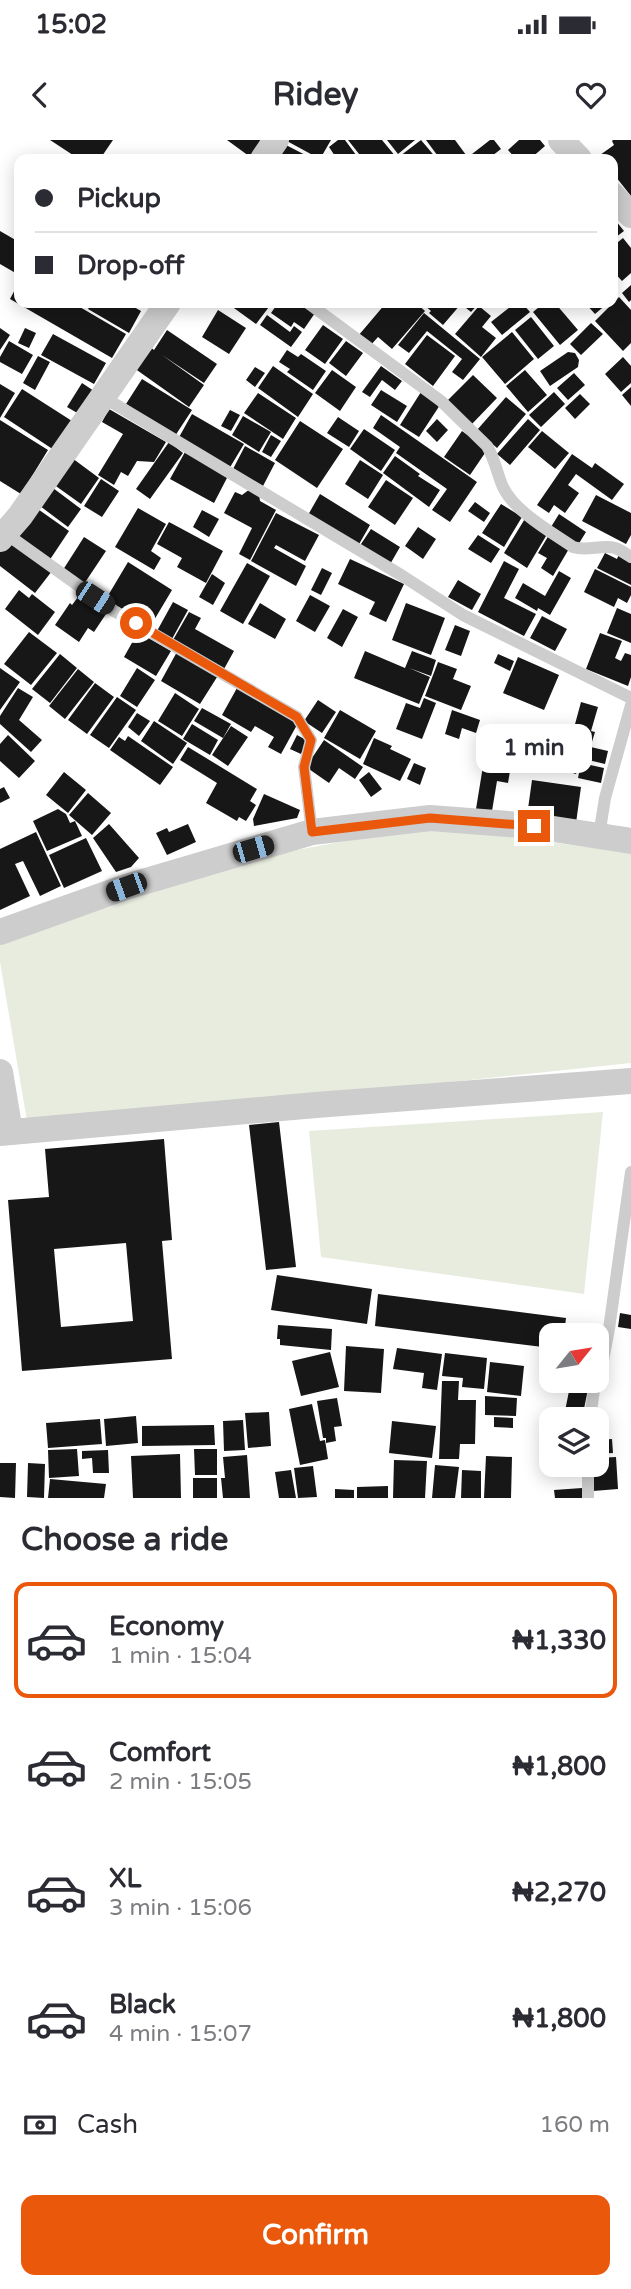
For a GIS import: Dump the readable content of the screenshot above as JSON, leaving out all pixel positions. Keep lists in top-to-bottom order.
{
  "north": "top right",
  "page": {
    "status": "15:02",
    "header": "Ridey",
    "banner": ["Pickup", "Drop-off"],
    "bubble": "1 min",
    "heading": "Choose a ride",
    "list": [
      {
        "name": "Economy",
        "note": "1 min · 15:04",
        "value": "₦1,330"
      },
      {
        "name": "Comfort",
        "note": "2 min · 15:05",
        "value": "₦1,800"
      },
      {
        "name": "XL",
        "note": "3 min · 15:06",
        "value": "₦2,270"
      },
      {
        "name": "Black",
        "note": "4 min · 15:07",
        "value": "₦1,800"
      }
    ],
    "pay": ["Cash", "160 m"],
    "buttons": "Confirm"
  }
}
